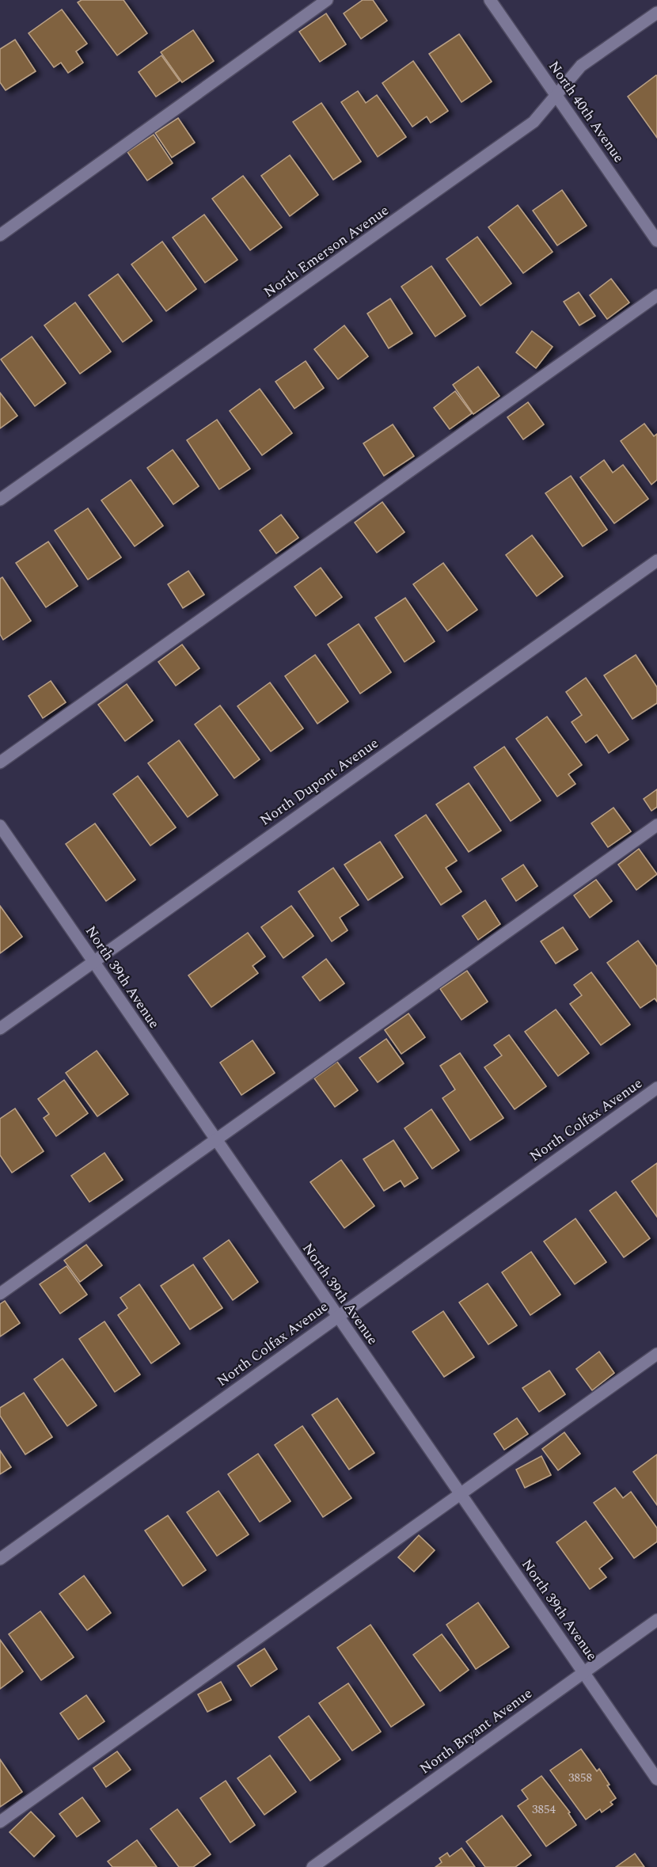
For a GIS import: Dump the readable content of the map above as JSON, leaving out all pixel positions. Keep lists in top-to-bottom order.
{
  "streets": {
    "street": [
      "North 40th Avenue",
      "North Emerson Avenue",
      "North Dupont Avenue",
      "North 39th Avenue",
      "North Colfax Avenue",
      "North Bryant Avenue"
    ]
  },
  "crossings": [
    ["North 40th Avenue", "North Emerson Avenue"],
    ["North Dupont Avenue", "North 39th Avenue"],
    ["North 39th Avenue", "North Colfax Avenue"],
    ["North 39th Avenue", "North Bryant Avenue"]
  ],
  "house_numbers": ["3858", "3854"]
}
